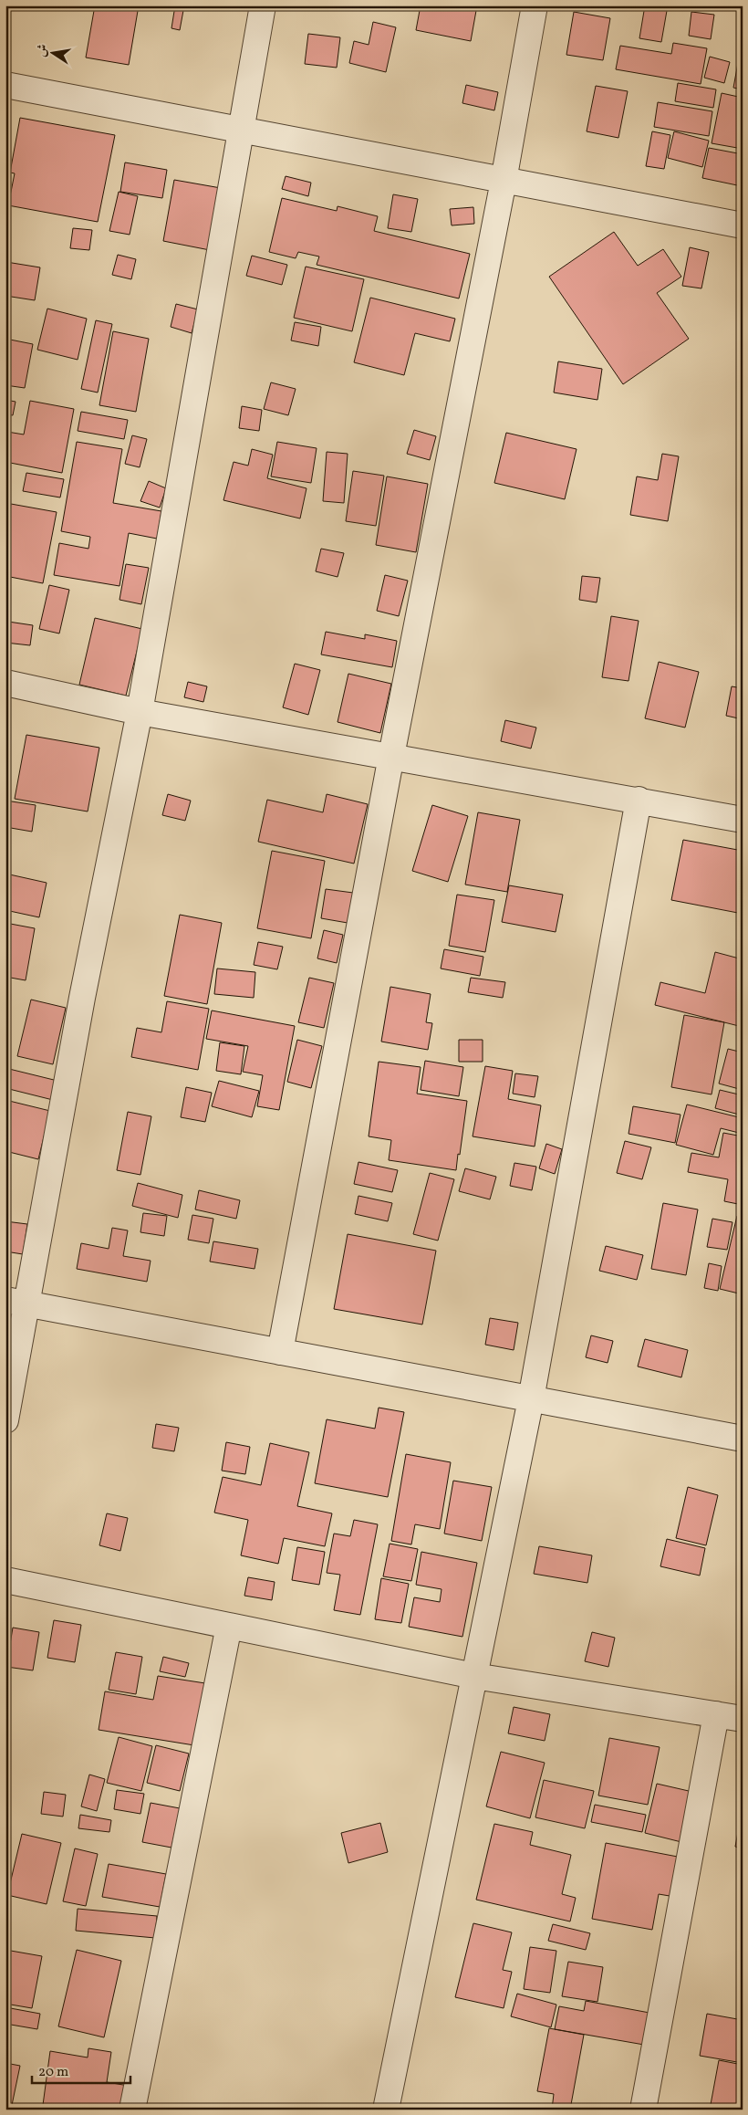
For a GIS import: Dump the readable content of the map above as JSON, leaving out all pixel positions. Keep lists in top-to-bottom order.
{
  "scale_bar": "20 m",
  "north": "left"
}
